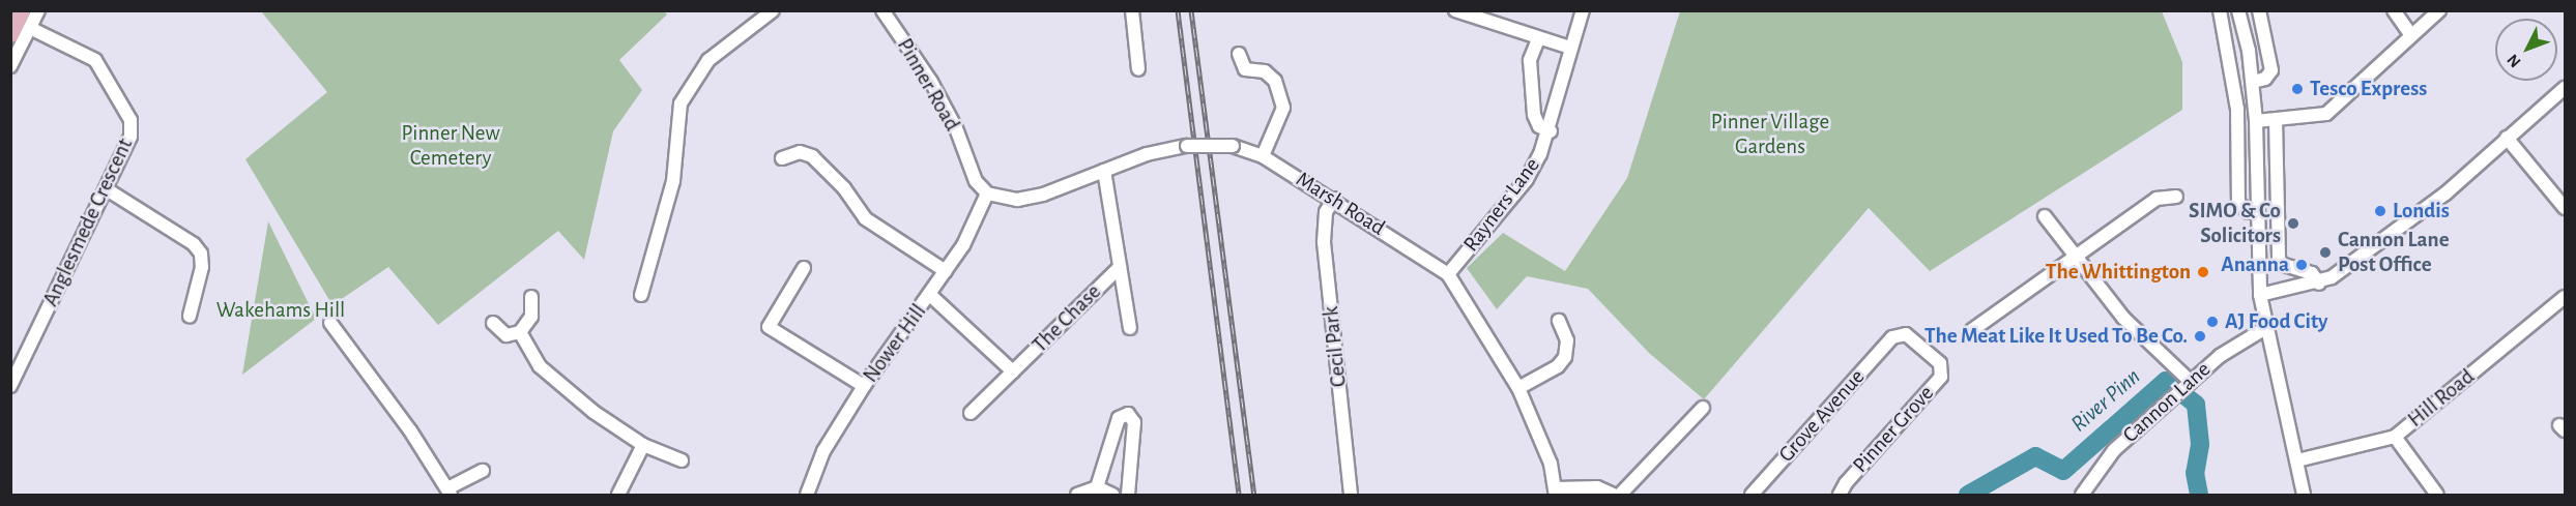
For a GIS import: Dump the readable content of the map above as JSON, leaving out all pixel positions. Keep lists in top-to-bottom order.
{
  "streets": {
    "street": [
      "Pinner Road",
      "Marsh Road",
      "Rayners Lane",
      "Anglesmede Crescent",
      "The Chase",
      "Nower Hill",
      "Cecil Park",
      "Hill Road",
      "Cannon Lane",
      "Grove Avenue",
      "Pinner Grove"
    ]
  },
  "crossings": [
    ["Pinner Road", "Marsh Road"],
    ["Pinner Road", "Nower Hill"],
    ["Marsh Road", "Rayners Lane"],
    ["Marsh Road", "The Chase"],
    ["Marsh Road", "Nower Hill"],
    ["Marsh Road", "Cecil Park"],
    ["The Chase", "Nower Hill"],
    ["Grove Avenue", "Pinner Grove"]
  ],
  "water": ["River Pinn"],
  "parks": ["Pinner Village Gardens", "Pinner New Cemetery", "Wakehams Hill"],
  "places": [
    "Tesco Express",
    "Londis",
    "SIMO & Co Solicitors",
    "Cannon Lane Post Office",
    "Ananna",
    "The Whittington",
    "AJ Food City",
    "The Meat Like It Used To Be Co."
  ],
  "north": "bottom left"
}
